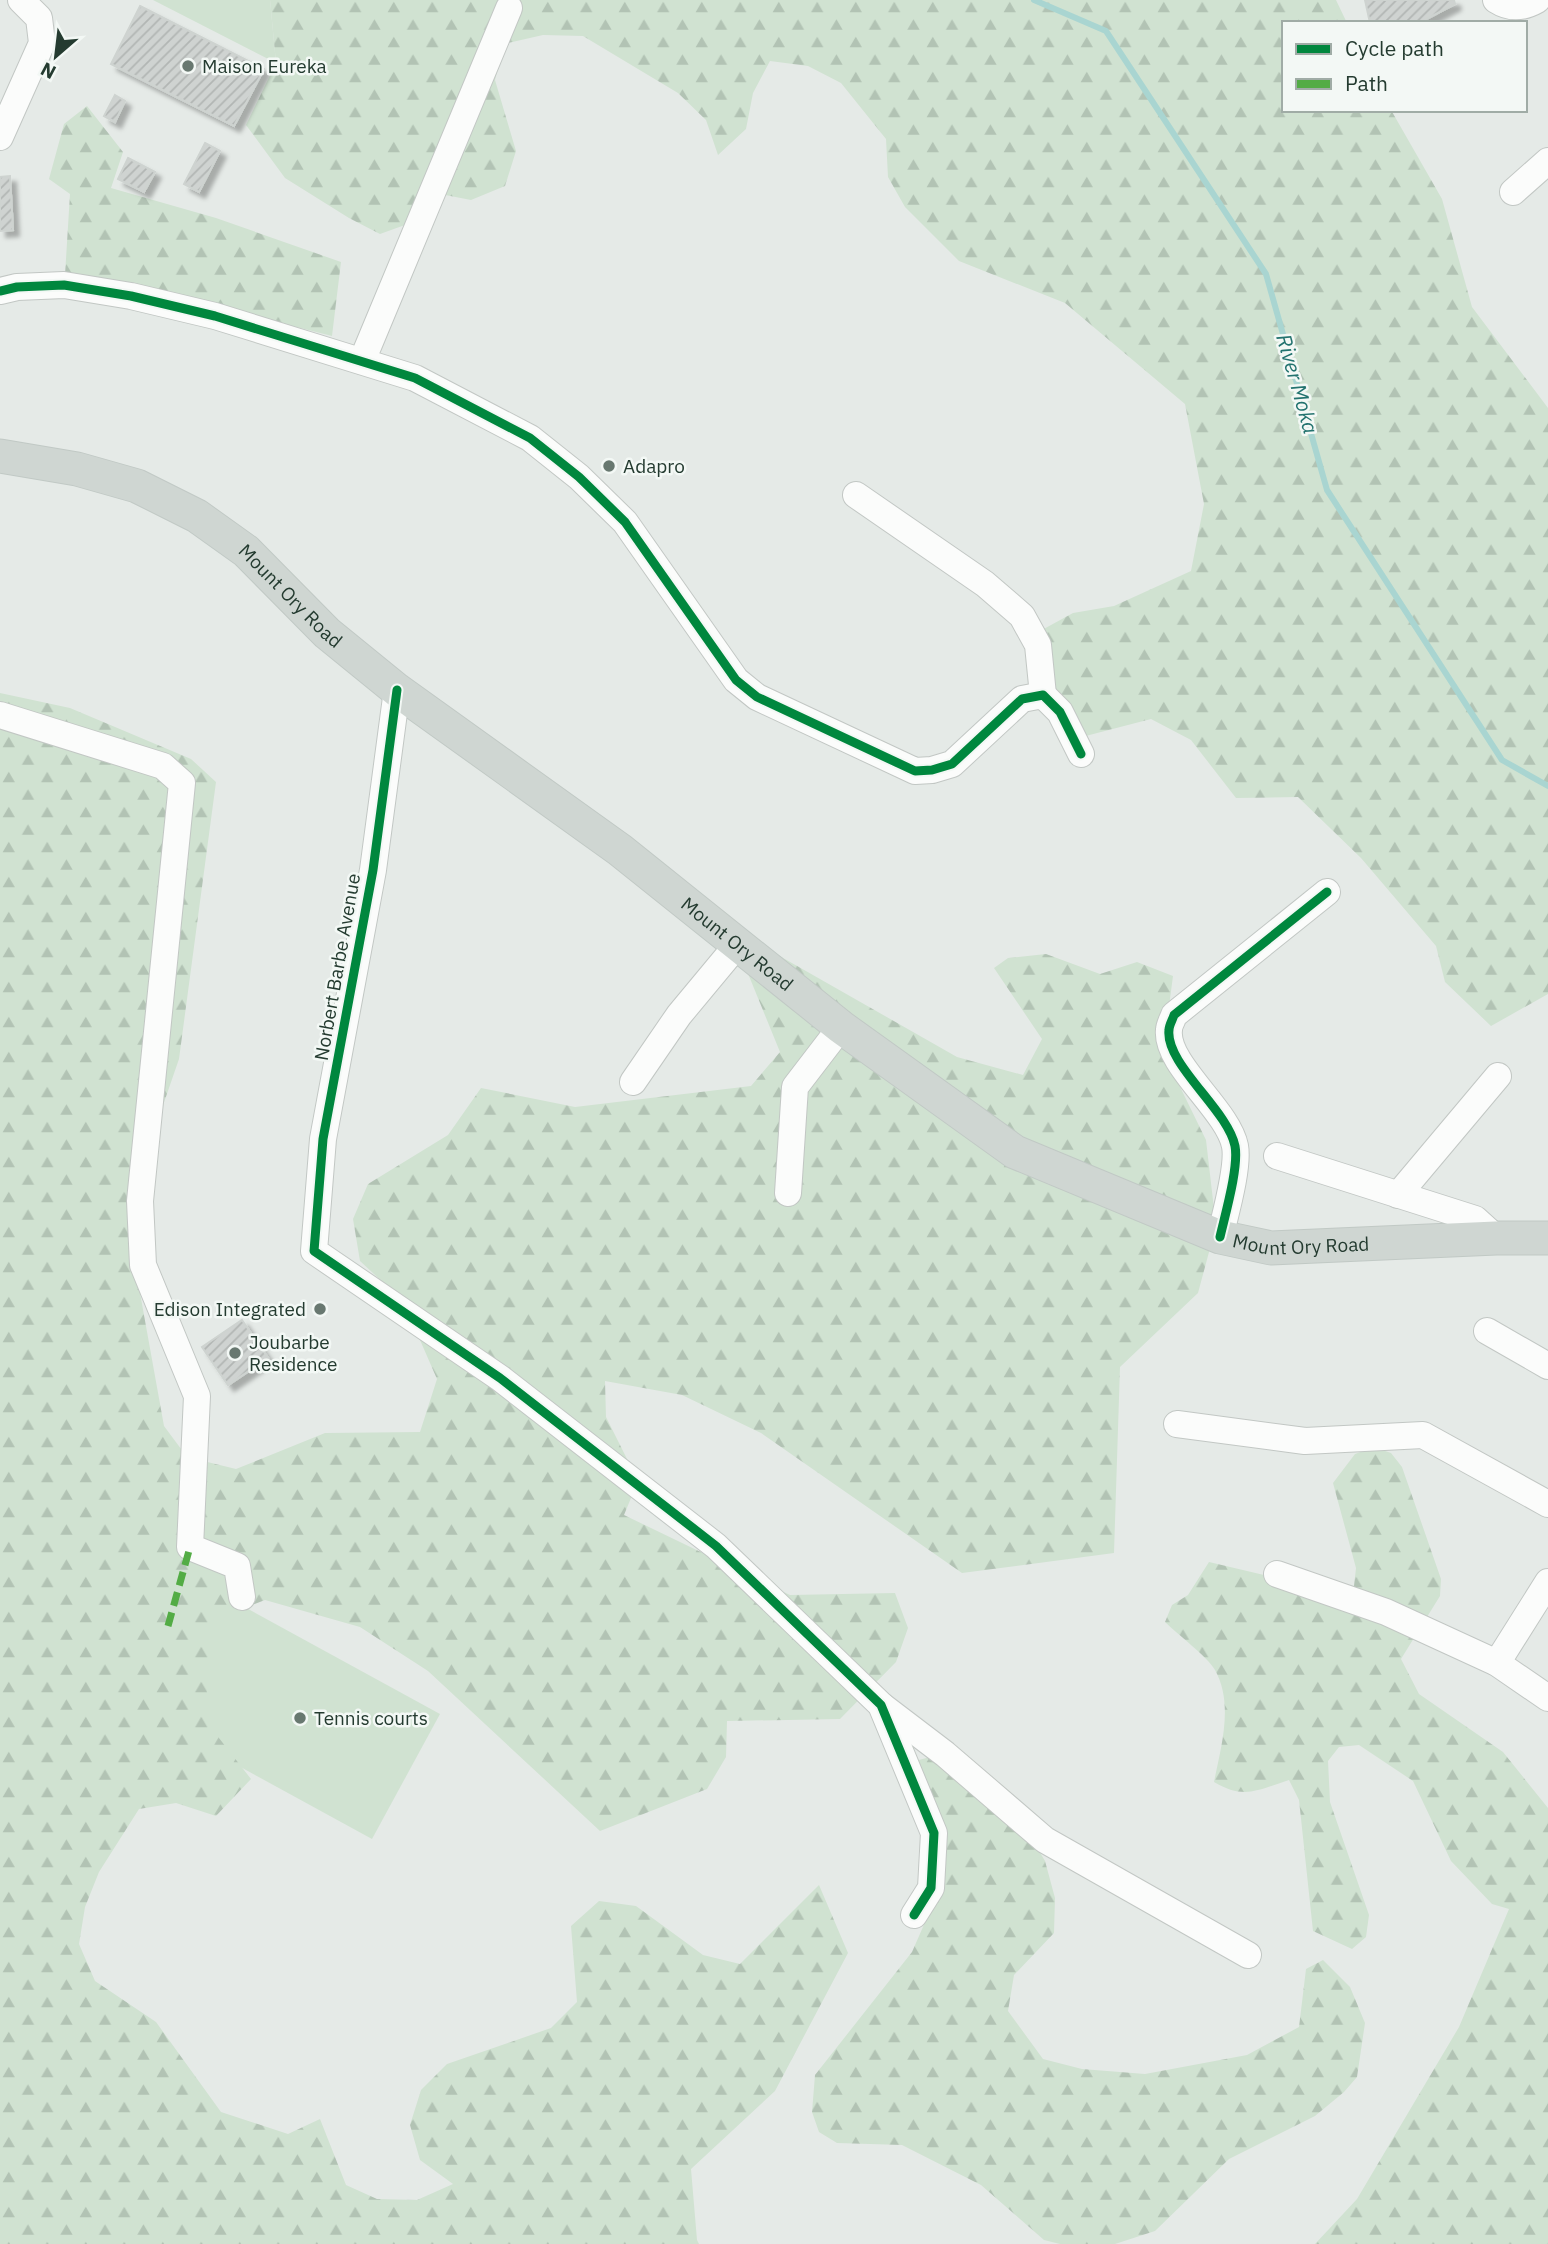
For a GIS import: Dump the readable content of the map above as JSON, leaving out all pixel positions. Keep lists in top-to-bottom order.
{
  "streets": {
    "main road": ["Mount Ory Road"],
    "street": ["Norbert Barbe Avenue"]
  },
  "crossings": [
    ["Mount Ory Road", "Norbert Barbe Avenue"]
  ],
  "water": ["River Moka"],
  "places": [
    "Maison Eureka",
    "Adapro",
    "Edison Integrated",
    "Joubarbe Residence",
    "Tennis courts"
  ],
  "legend": ["Cycle path", "Path"],
  "north": "bottom left"
}
